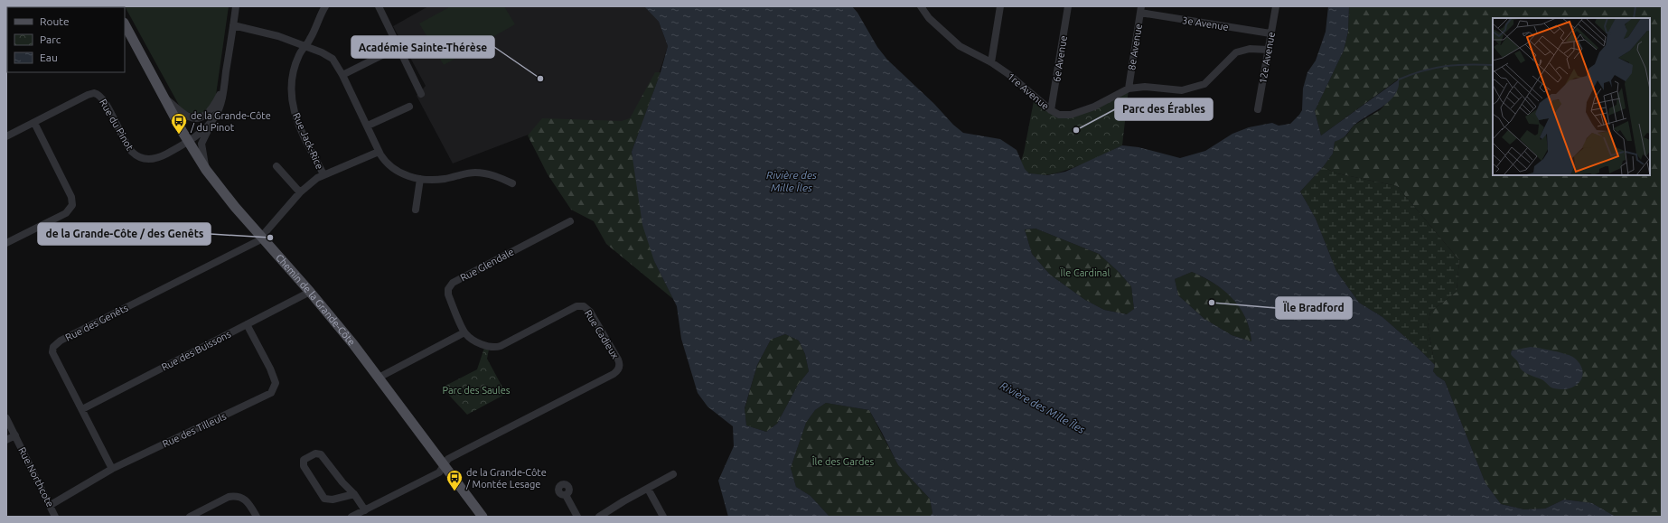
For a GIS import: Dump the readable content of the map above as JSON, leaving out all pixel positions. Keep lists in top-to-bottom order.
{
  "streets": {
    "main road": ["Chemin de la Grande-Côte"],
    "street": [
      "3e Avenue",
      "8e Avenue",
      "12e Avenue",
      "6e Avenue",
      "1re Avenue",
      "Rue du Pinot",
      "Rue Jack-Rice",
      "Rue Glendale",
      "Rue des Genêts",
      "Rue Cadieux",
      "Rue des Buissons",
      "Rue des Tilleuls",
      "Rue Northcote"
    ]
  },
  "crossings": [
    ["3e Avenue", "8e Avenue"],
    ["3e Avenue", "12e Avenue"],
    ["8e Avenue", "1re Avenue"],
    ["12e Avenue", "1re Avenue"],
    ["6e Avenue", "1re Avenue"],
    ["Rue du Pinot", "Chemin de la Grande-Côte"],
    ["Rue Glendale", "Rue Cadieux"],
    ["Chemin de la Grande-Côte", "Rue des Genêts"],
    ["Chemin de la Grande-Côte", "Rue Cadieux"],
    ["Chemin de la Grande-Côte", "Rue des Buissons"],
    ["Rue des Genêts", "Rue des Buissons"],
    ["Rue des Genêts", "Rue des Tilleuls"],
    ["Rue des Buissons", "Rue des Tilleuls"],
    ["Rue des Tilleuls", "Rue Northcote"]
  ],
  "water": ["Rivière des Mille Îles"],
  "parks": ["Ïle Cardinal", "Parc des Saules", "Île des Gardes"],
  "places": {
    "other": [
      "Académie Sainte-Thérèse",
      "Parc des Érables",
      "de la Grande-Côte / des Genêts",
      "Ïle Bradford"
    ],
    "bus stop": ["de la Grande-Côte / du Pinot", "de la Grande-Côte / Montée Lesage"]
  },
  "legend": ["Route", "Parc", "Eau"]
}
